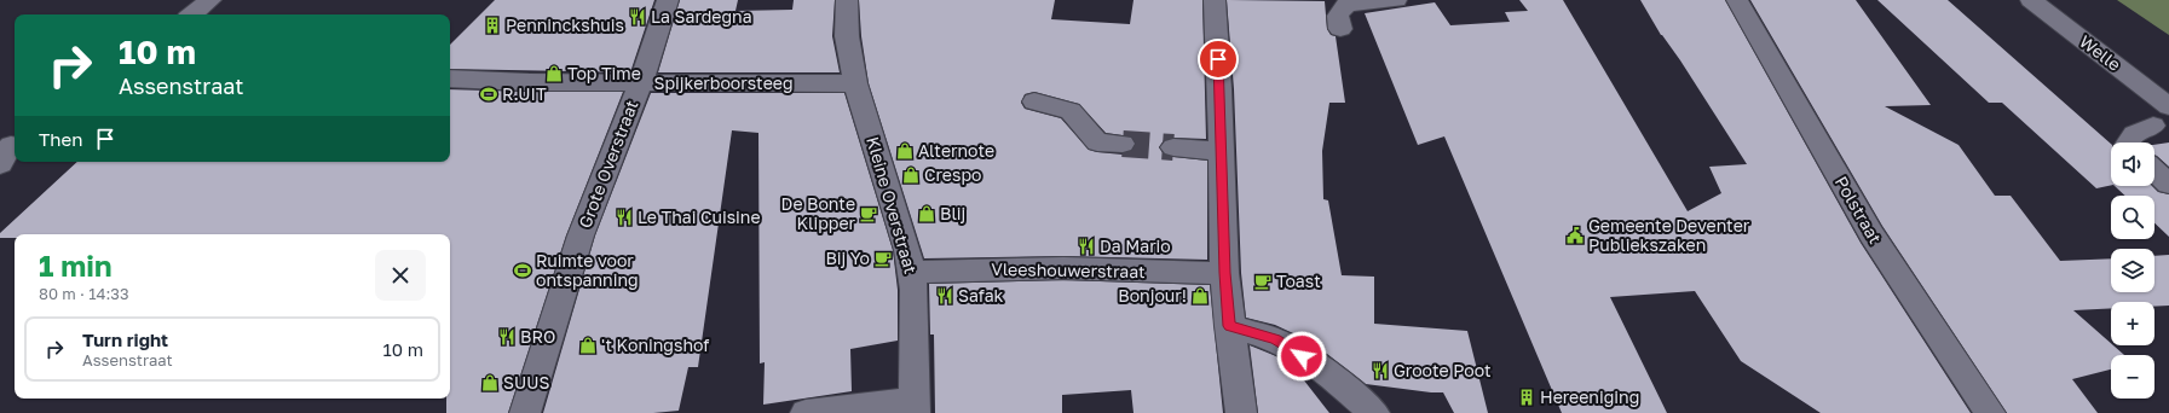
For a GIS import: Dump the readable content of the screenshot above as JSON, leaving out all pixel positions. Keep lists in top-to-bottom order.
{
  "streets": {
    "street": [
      "Welle",
      "Spijkerboorsteeg",
      "Grote Overstraat",
      "Kleine Overstraat",
      "Polstraat",
      "Vleeshouwerstraat"
    ]
  },
  "crossings": [
    ["Spijkerboorsteeg", "Grote Overstraat"],
    ["Spijkerboorsteeg", "Kleine Overstraat"],
    ["Kleine Overstraat", "Vleeshouwerstraat"]
  ],
  "places": {
    "restaurant": [
      "La Sardegna",
      "Le Thai Cuisine",
      "Da Mario",
      "Safak",
      "BRO",
      "Groote Poot"
    ],
    "building": ["Penninckshuis", "Hereeniging"],
    "shop": [
      "Top Time",
      "Alternote",
      "Crespo",
      "Blij",
      "Bonjour!",
      "'t Koningshof",
      "SUUS"
    ],
    "sports": ["R.UIT", "Ruimte voor ontspanning"],
    "cafe": ["De Bonte Klipper", "Bij Yo", "Toast"],
    "public building": ["Gemeente Deventer Publiekszaken"]
  },
  "page": {
    "turn": ["10 m", "Assenstraat"],
    "then": "Then",
    "map_buttons": ["+", "−"],
    "heading": ["1 min", "80 m · 14:33"],
    "list": [
      {
        "name": "Turn right",
        "note": "Assenstraat",
        "value": "10 m"
      }
    ]
  }
}
